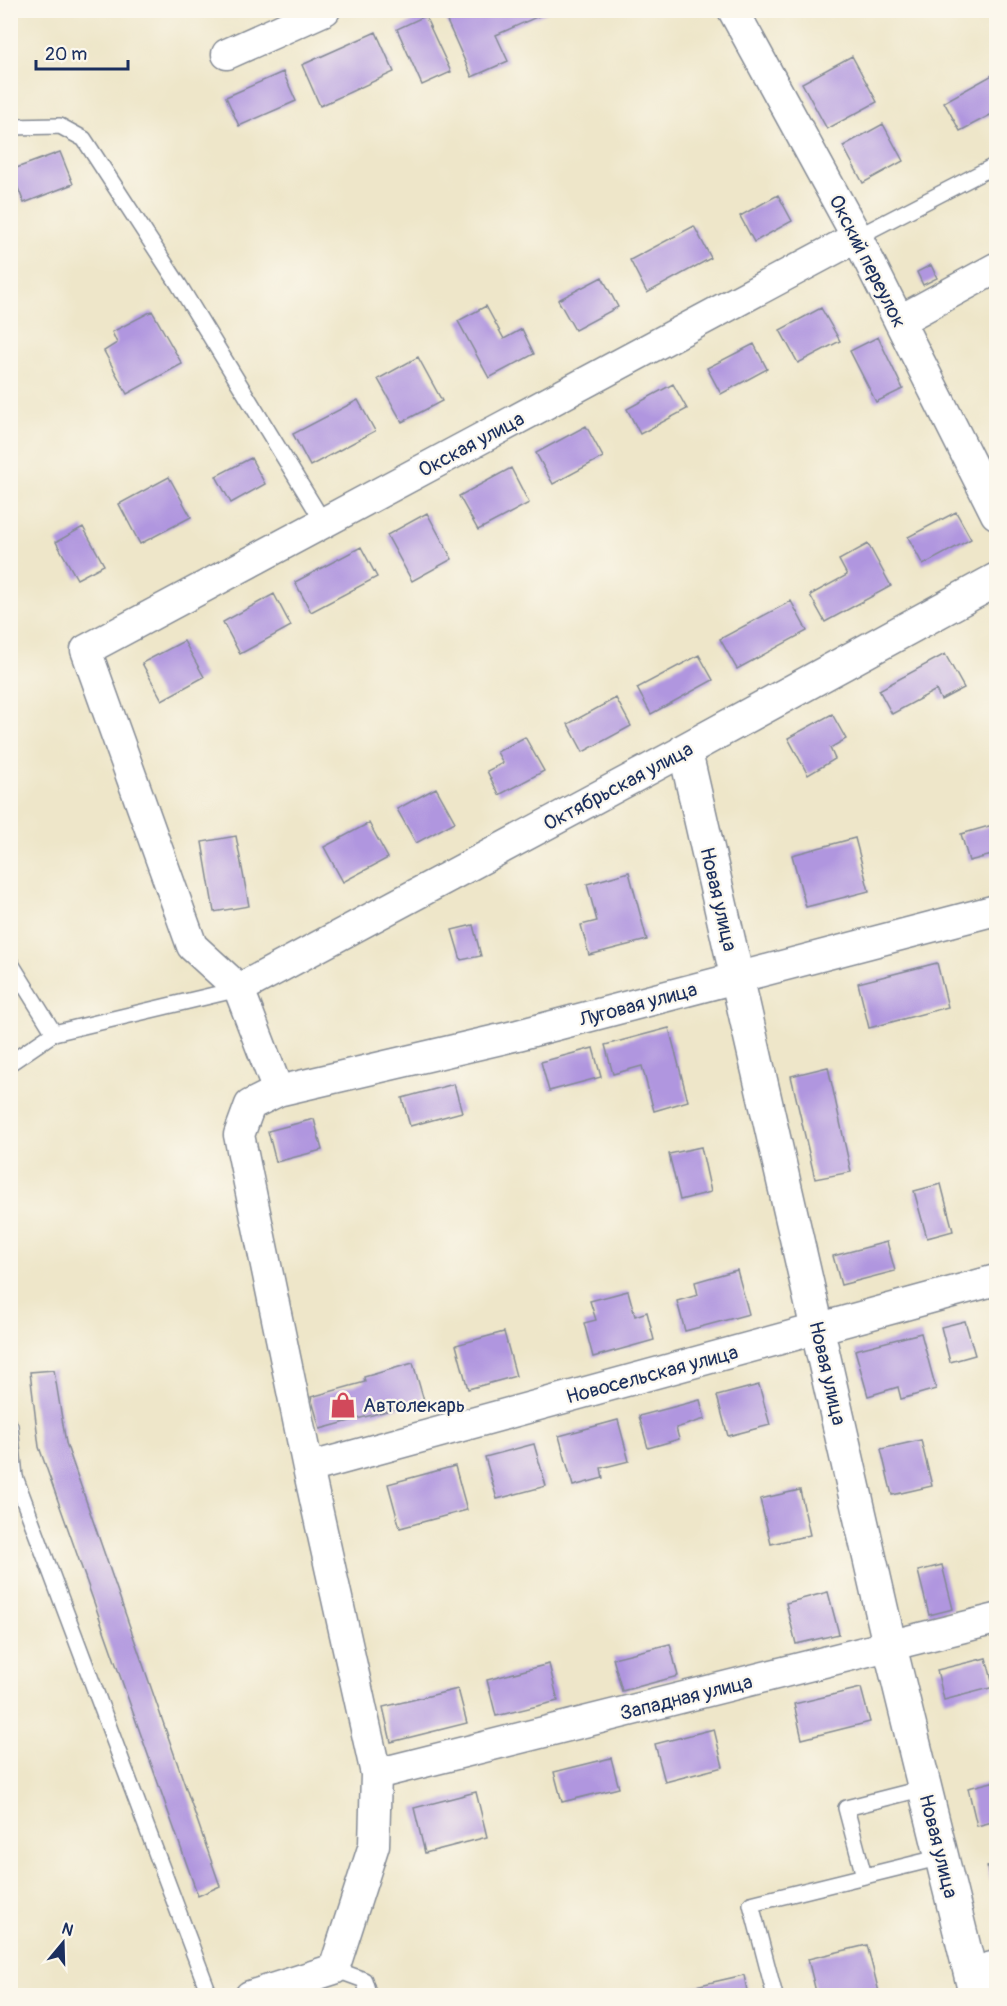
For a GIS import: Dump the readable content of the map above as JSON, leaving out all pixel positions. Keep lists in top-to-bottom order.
{
  "streets": {
    "street": [
      "Окский переулок",
      "Окская улица",
      "Октябрьская улица",
      "Новая улица",
      "Луговая улица",
      "Новосельская улица",
      "Западная улица"
    ]
  },
  "crossings": [
    ["Окский переулок", "Окская улица"],
    ["Окская улица", "Октябрьская улица"],
    ["Октябрьская улица", "Новая улица"],
    ["Новая улица", "Луговая улица"],
    ["Новая улица", "Новосельская улица"],
    ["Новая улица", "Западная улица"],
    ["Луговая улица", "Новосельская улица"],
    ["Луговая улица", "Западная улица"]
  ],
  "places": {
    "shop": ["Автолекарь"]
  },
  "scale_bar": "20 m",
  "north": "top"
}
